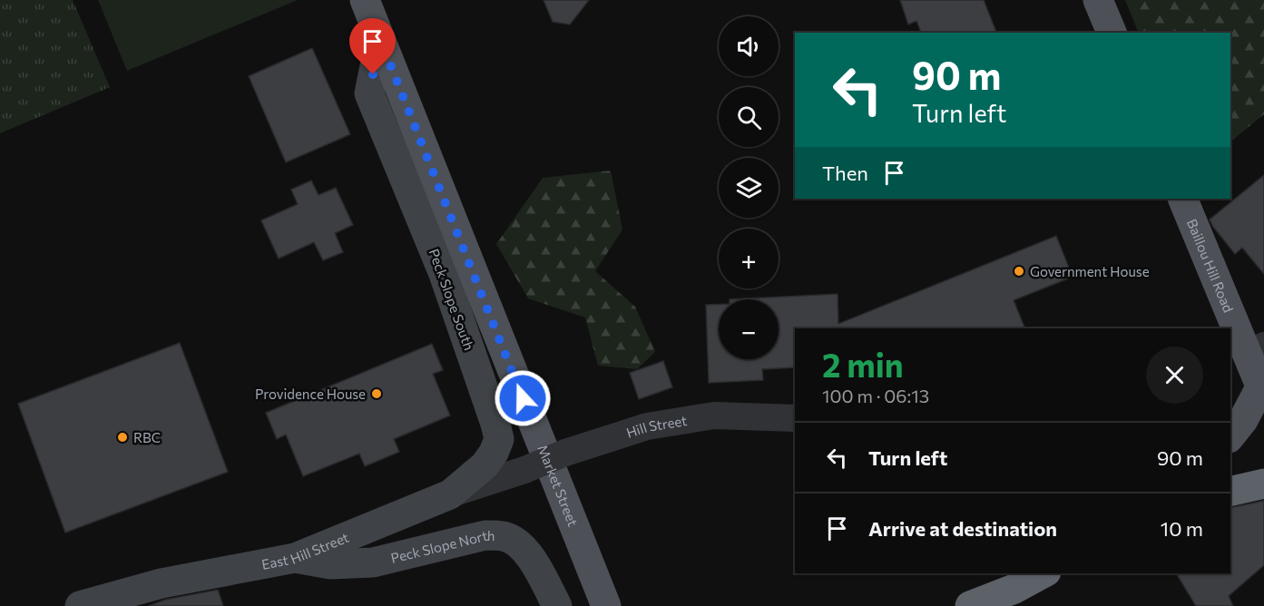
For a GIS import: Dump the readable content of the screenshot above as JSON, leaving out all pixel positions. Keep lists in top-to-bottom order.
{
  "streets": {
    "main road": [
      "Baillou Hill Road",
      "Peck Slope South",
      "Market Street",
      "Peck Slope North",
      "East Hill Street"
    ],
    "street": ["Hill Street"]
  },
  "crossings": [
    ["Peck Slope South", "Market Street"],
    ["Peck Slope South", "East Hill Street"],
    ["Hill Street", "East Hill Street"],
    ["Peck Slope North", "East Hill Street"]
  ],
  "places": ["Government House", "Providence House", "RBC"],
  "page": {
    "map_buttons": ["+", "−"],
    "turn": ["90 m", "Turn left"],
    "then": "Then",
    "heading": ["2 min", "100 m · 06:13"],
    "list": [
      {
        "name": "Turn left",
        "value": "90 m"
      },
      {
        "name": "Arrive at destination",
        "value": "10 m"
      }
    ]
  }
}
